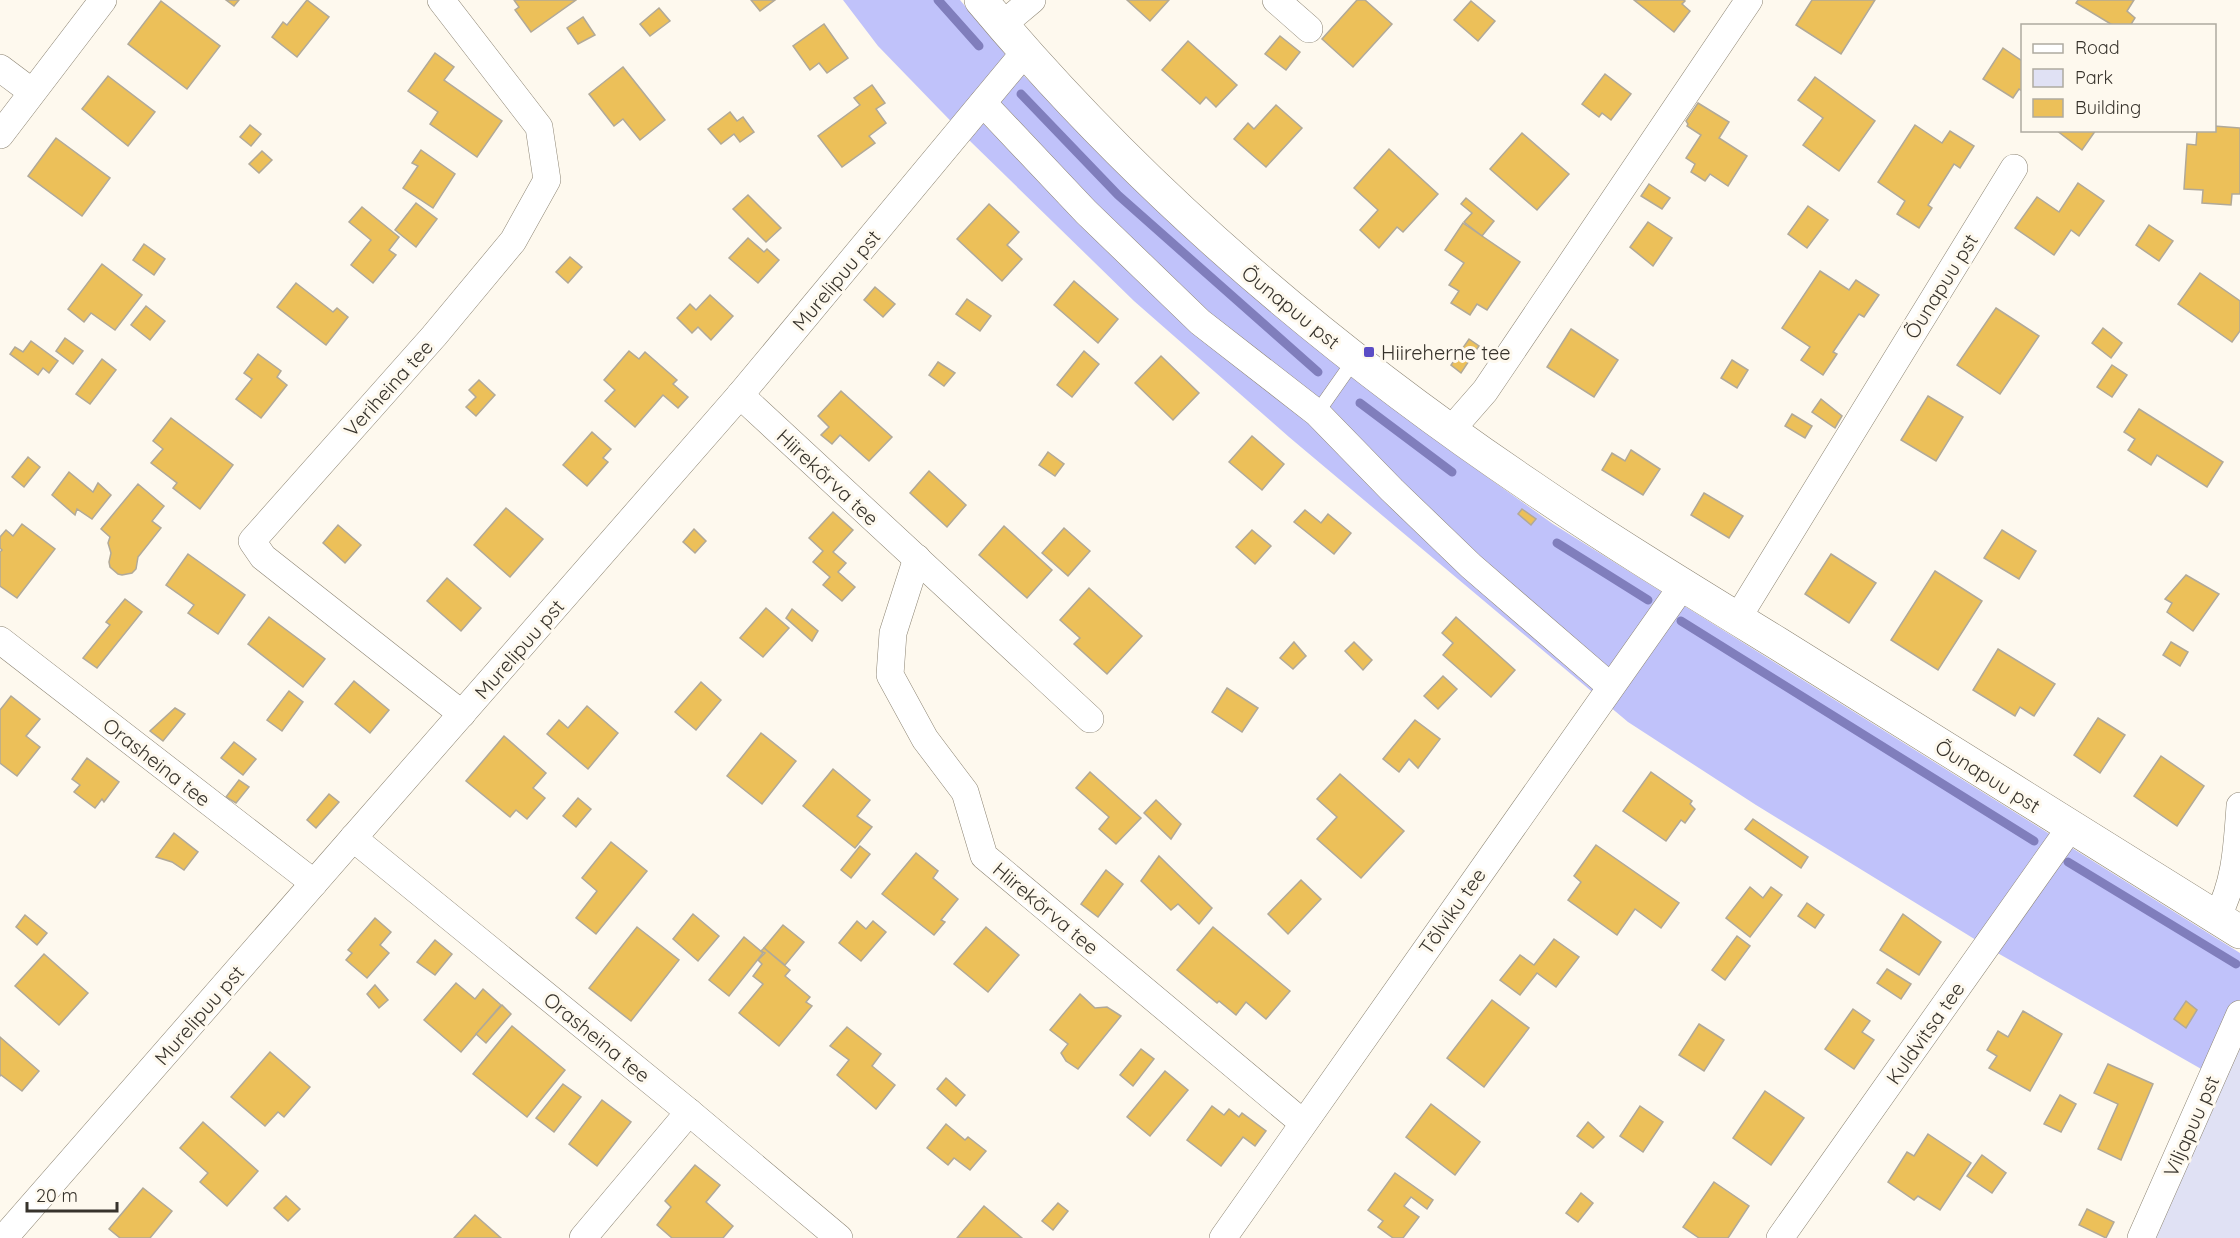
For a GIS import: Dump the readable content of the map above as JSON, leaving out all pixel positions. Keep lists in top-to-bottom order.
{
  "streets": {
    "street": [
      "Murelipuu pst",
      "Õunapuu pst",
      "Veriheina tee",
      "Hiirekõrva tee",
      "Orasheina tee",
      "Tõlviku tee",
      "Kuldvitsa tee",
      "Viljapuu pst"
    ]
  },
  "crossings": [
    ["Murelipuu pst", "Õunapuu pst"],
    ["Murelipuu pst", "Veriheina tee"],
    ["Murelipuu pst", "Hiirekõrva tee"],
    ["Murelipuu pst", "Orasheina tee"],
    ["Õunapuu pst", "Tõlviku tee"],
    ["Õunapuu pst", "Kuldvitsa tee"],
    ["Hiirekõrva tee", "Tõlviku tee"]
  ],
  "places": {
    "transit": ["Hiireherne tee"]
  },
  "legend": ["Road", "Park", "Building"],
  "scale_bar": "20 m"
}
